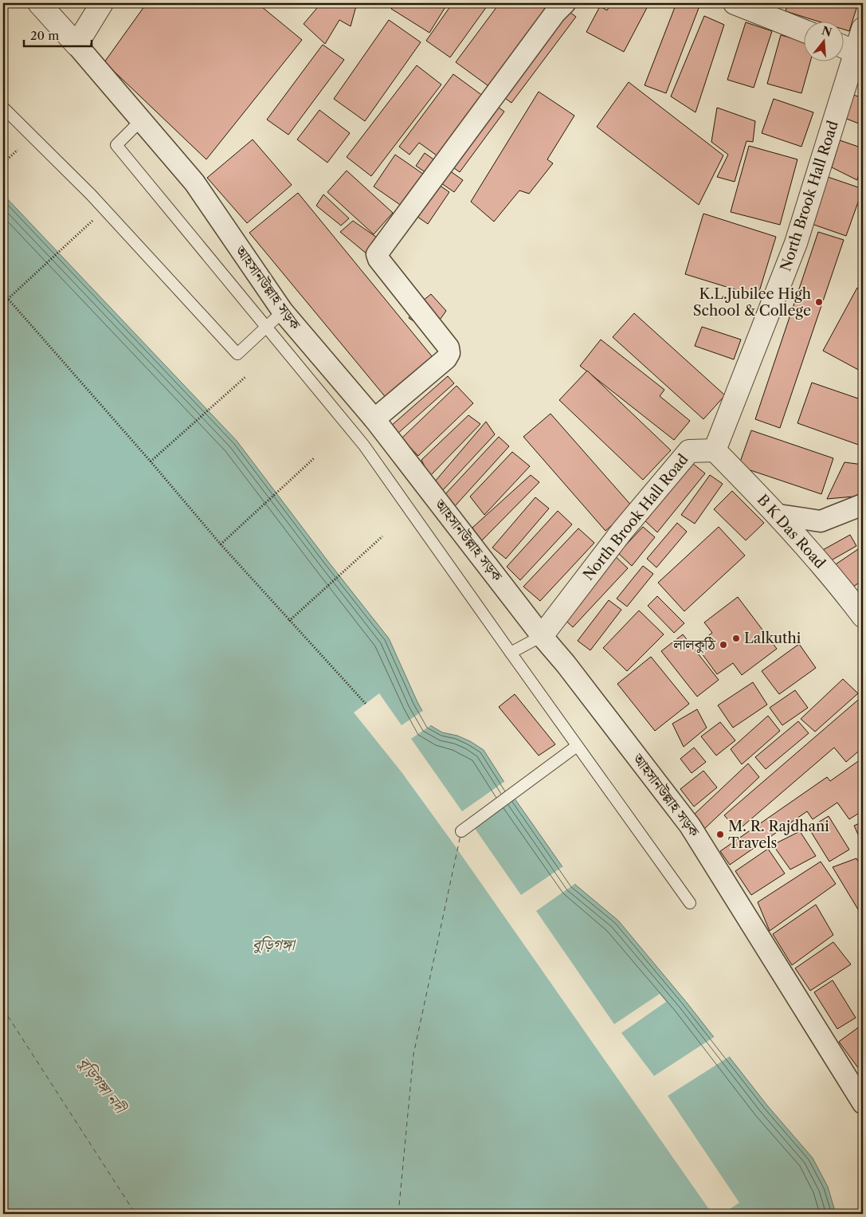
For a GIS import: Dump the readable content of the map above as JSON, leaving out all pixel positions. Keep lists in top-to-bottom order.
{
  "streets": {
    "street": ["North Brook Hall Road", "আহসানউল্লাহ সড়ক", "B K Das Road"]
  },
  "crossings": [
    ["North Brook Hall Road", "আহসানউল্লাহ সড়ক"],
    ["North Brook Hall Road", "B K Das Road"]
  ],
  "water": ["বুড়িগঙ্গা", "বুড়িগঙ্গা নদী"],
  "places": [
    "K.L.Jubilee High School & College",
    "Lalkuthi",
    "লালকুঠি",
    "M. R. Rajdhani Travels"
  ],
  "scale_bar": "20 m",
  "north": "top"
}
